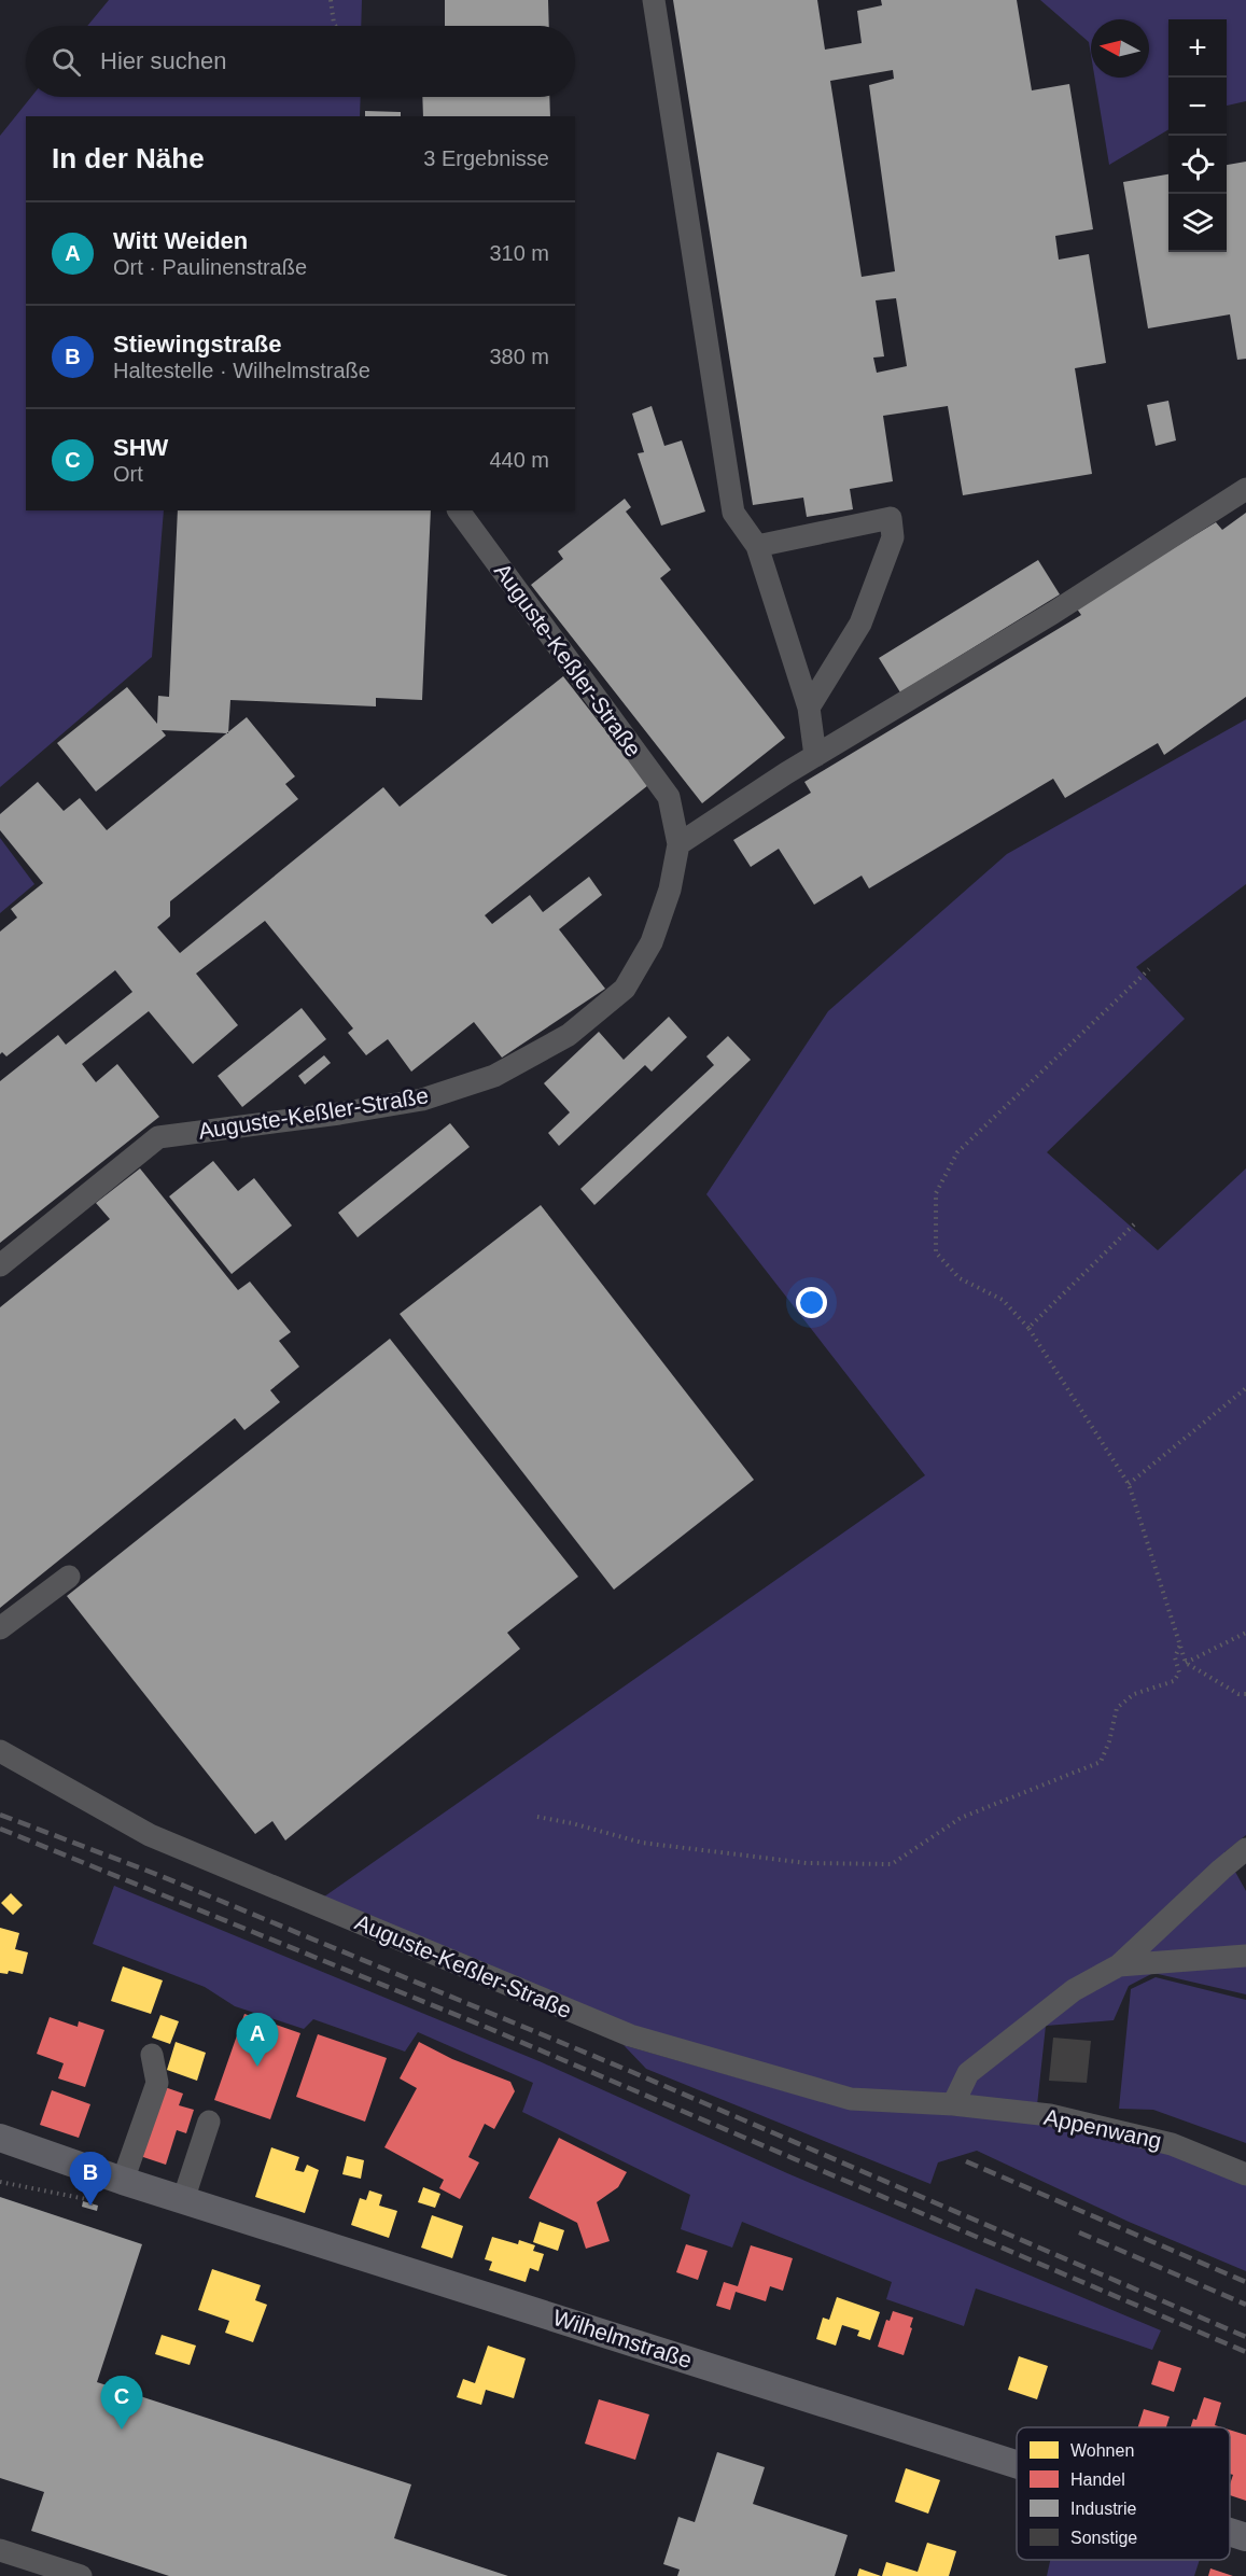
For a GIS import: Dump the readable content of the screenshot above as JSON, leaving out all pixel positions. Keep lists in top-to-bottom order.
{
  "streets": {
    "main road": ["Wilhelmstraße"],
    "street": ["Auguste-Keßler-Straße", "Appenwang"]
  },
  "crossings": [
    ["Auguste-Keßler-Straße", "Appenwang"]
  ],
  "legend": [
    "Wohnen",
    "Handel",
    "Industrie",
    "Sonstige"
  ],
  "north": "left",
  "page": {
    "map_buttons": ["+", "−"],
    "search": "Hier suchen",
    "heading": ["In der Nähe", "3 Ergebnisse"],
    "list": [
      {
        "mark": "A",
        "name": "Witt Weiden",
        "note": "Ort · Paulinenstraße",
        "value": "310 m"
      },
      {
        "mark": "B",
        "name": "Stiewingstraße",
        "note": "Haltestelle · Wilhelmstraße",
        "value": "380 m"
      },
      {
        "mark": "C",
        "name": "SHW",
        "note": "Ort",
        "value": "440 m"
      }
    ],
    "pins": ["A", "B", "C"]
  }
}
